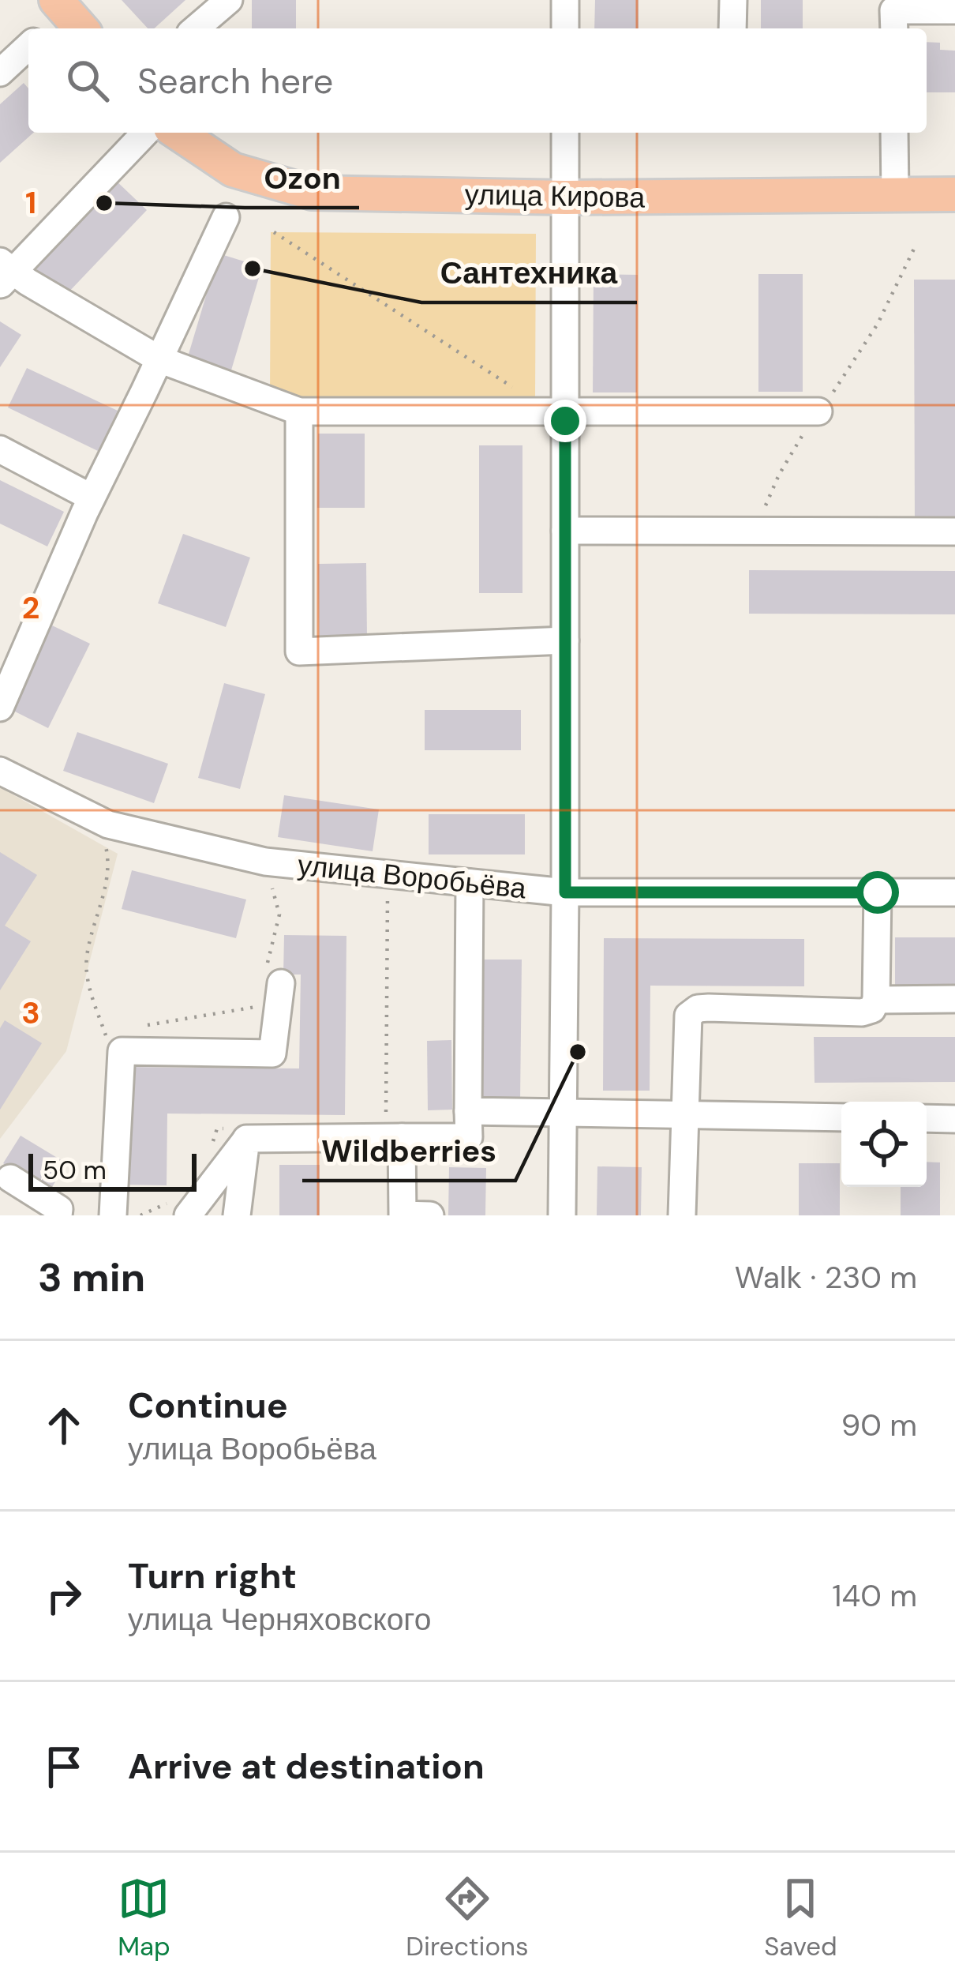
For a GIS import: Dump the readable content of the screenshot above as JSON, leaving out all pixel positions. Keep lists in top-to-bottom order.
{
  "streets": {
    "main road": ["улица Кирова"],
    "street": ["улица Воробьёва"]
  },
  "places": ["Ozon", "Сантехника", "Wildberries"],
  "scale_bar": "50 m",
  "page": {
    "search": "Search here",
    "scale": "50 m",
    "heading": ["3 min", "Walk · 230 m"],
    "list": [
      ["Continue", "улица Воробьёва", "90 m"],
      ["Turn right", "улица Черняховского", "140 m"],
      "Arrive at destination"
    ],
    "nav": ["Map", "Directions", "Saved"]
  },
  "grid": {
    "rows": ["1", "2", "3"]
  }
}
